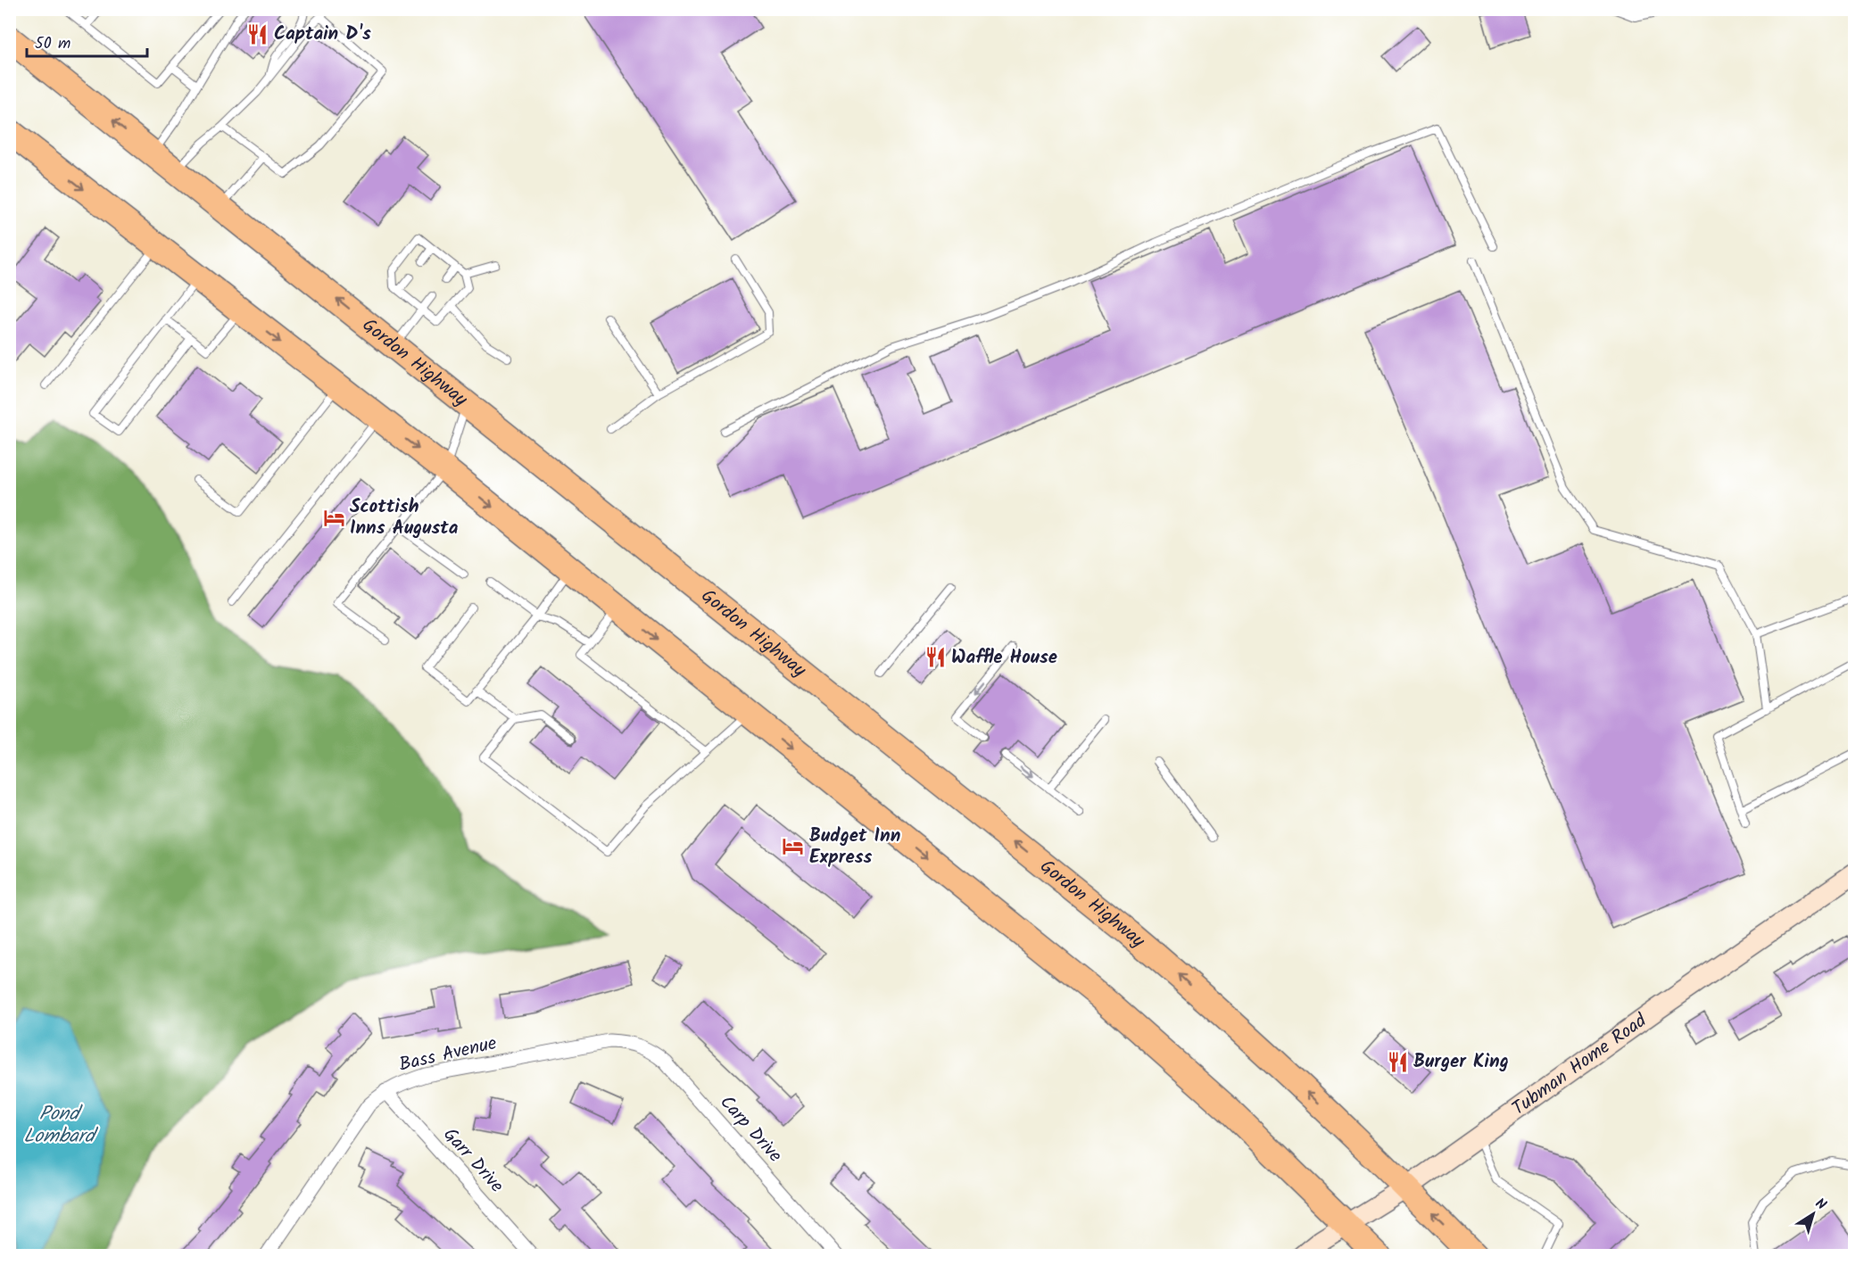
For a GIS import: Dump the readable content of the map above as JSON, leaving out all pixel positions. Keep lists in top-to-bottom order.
{
  "streets": {
    "highway": ["Gordon Highway"],
    "street": [
      "Bass Avenue",
      "Tubman Home Road",
      "Carp Drive",
      "Garr Drive"
    ]
  },
  "crossings": [
    ["Gordon Highway", "Tubman Home Road"],
    ["Bass Avenue", "Carp Drive"],
    ["Bass Avenue", "Garr Drive"]
  ],
  "water": ["Pond Lombard"],
  "places": {
    "restaurant": ["Captain D's", "Waffle House", "Burger King"],
    "hotel": ["Scottish Inns Augusta", "Budget Inn Express"]
  },
  "scale_bar": "50 m",
  "north": "top right"
}
